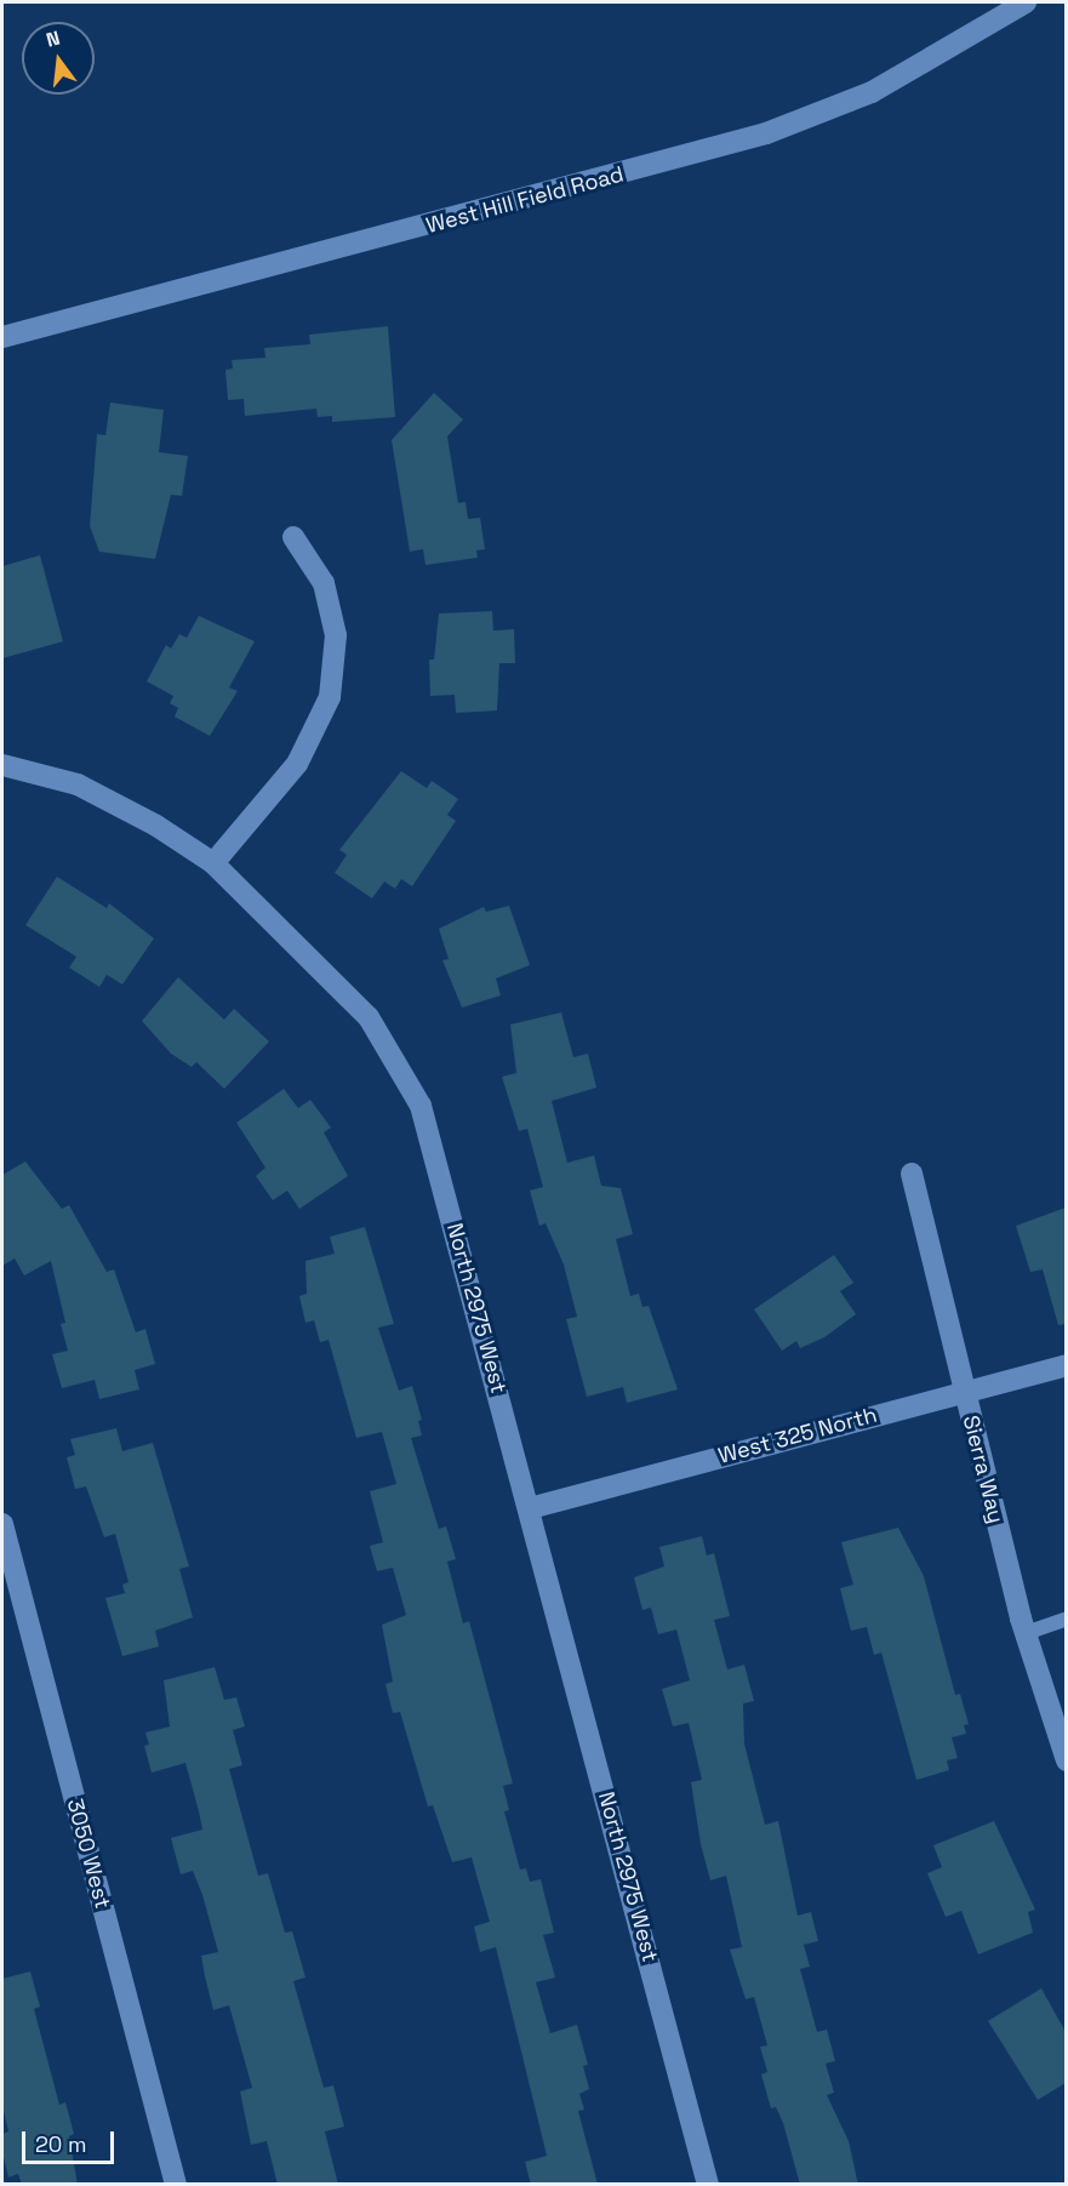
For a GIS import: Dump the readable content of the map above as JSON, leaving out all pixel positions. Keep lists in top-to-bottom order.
{
  "streets": {
    "street": [
      "West Hill Field Road",
      "North 2975 West",
      "West 325 North",
      "Sierra Way",
      "3050 West"
    ]
  },
  "crossings": [
    ["North 2975 West", "West 325 North"],
    ["West 325 North", "Sierra Way"]
  ],
  "scale_bar": "20 m",
  "north": "top"
}
